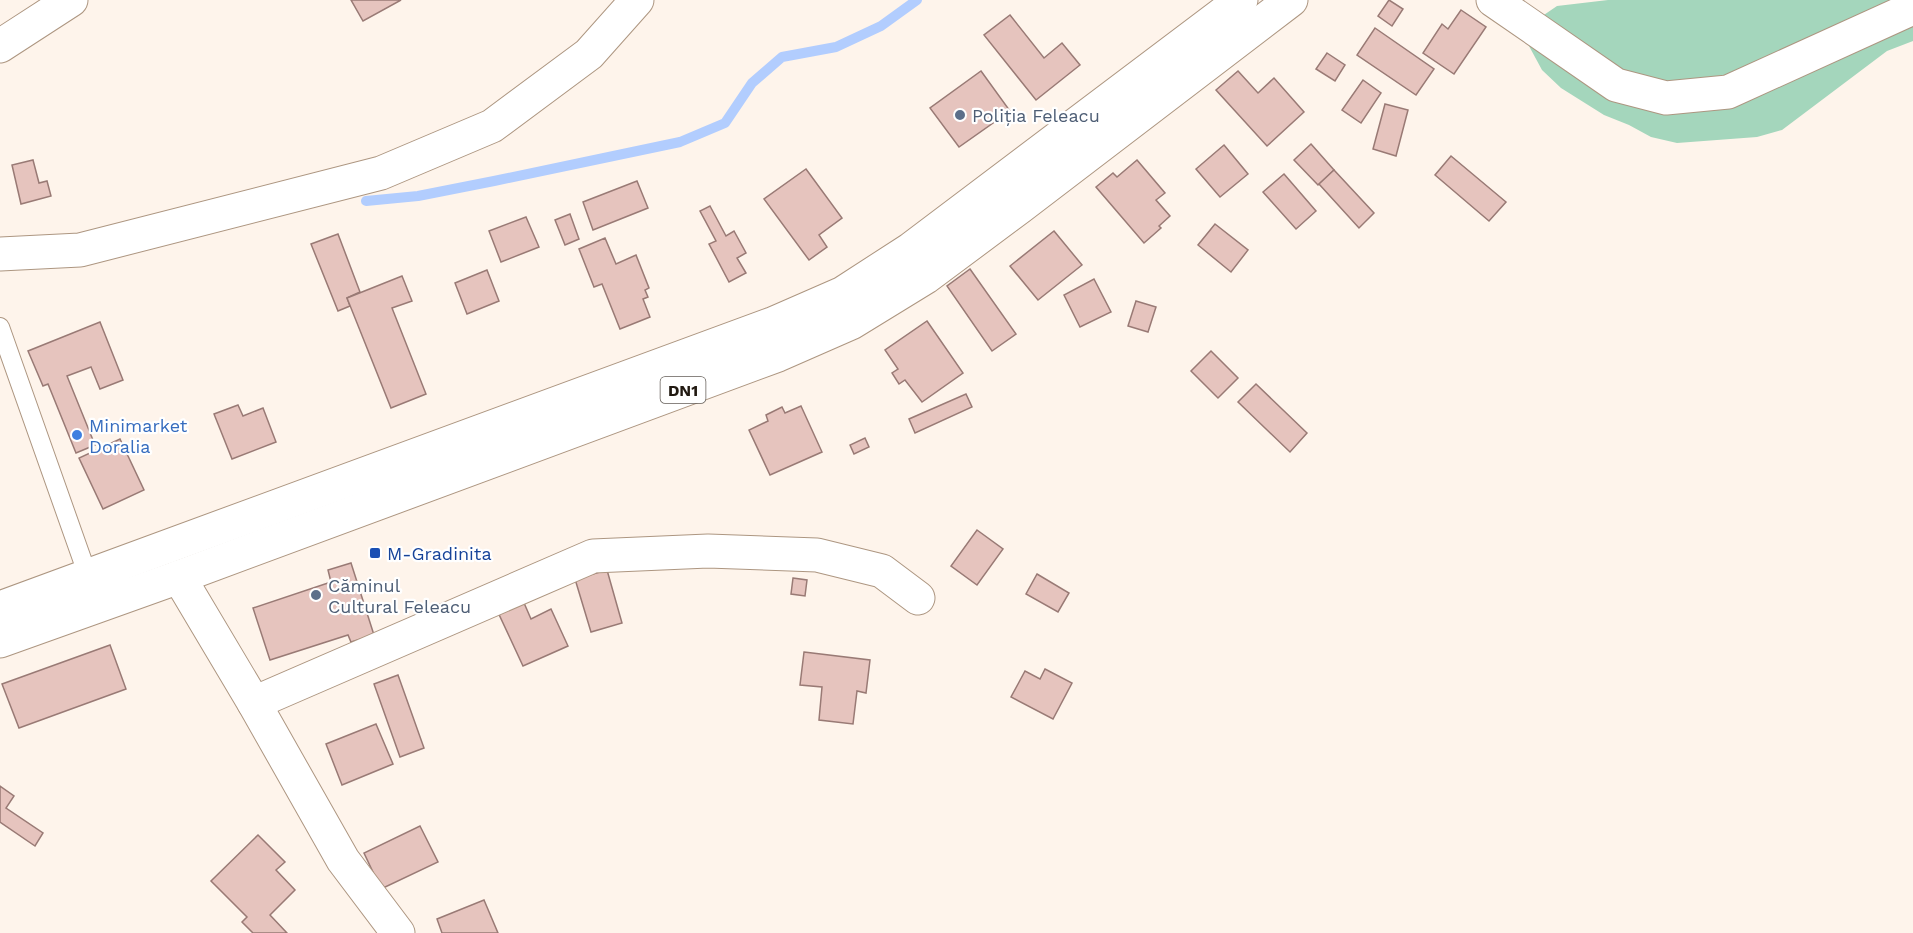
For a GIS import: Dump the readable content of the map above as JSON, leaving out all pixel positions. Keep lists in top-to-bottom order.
{
  "streets": {
    "main road": ["DN1"]
  },
  "places": {
    "other": ["Poliția Feleacu", "Minimarket Doralia", "Căminul Cultural Feleacu"],
    "transit": ["M-Gradinita"]
  }
}
